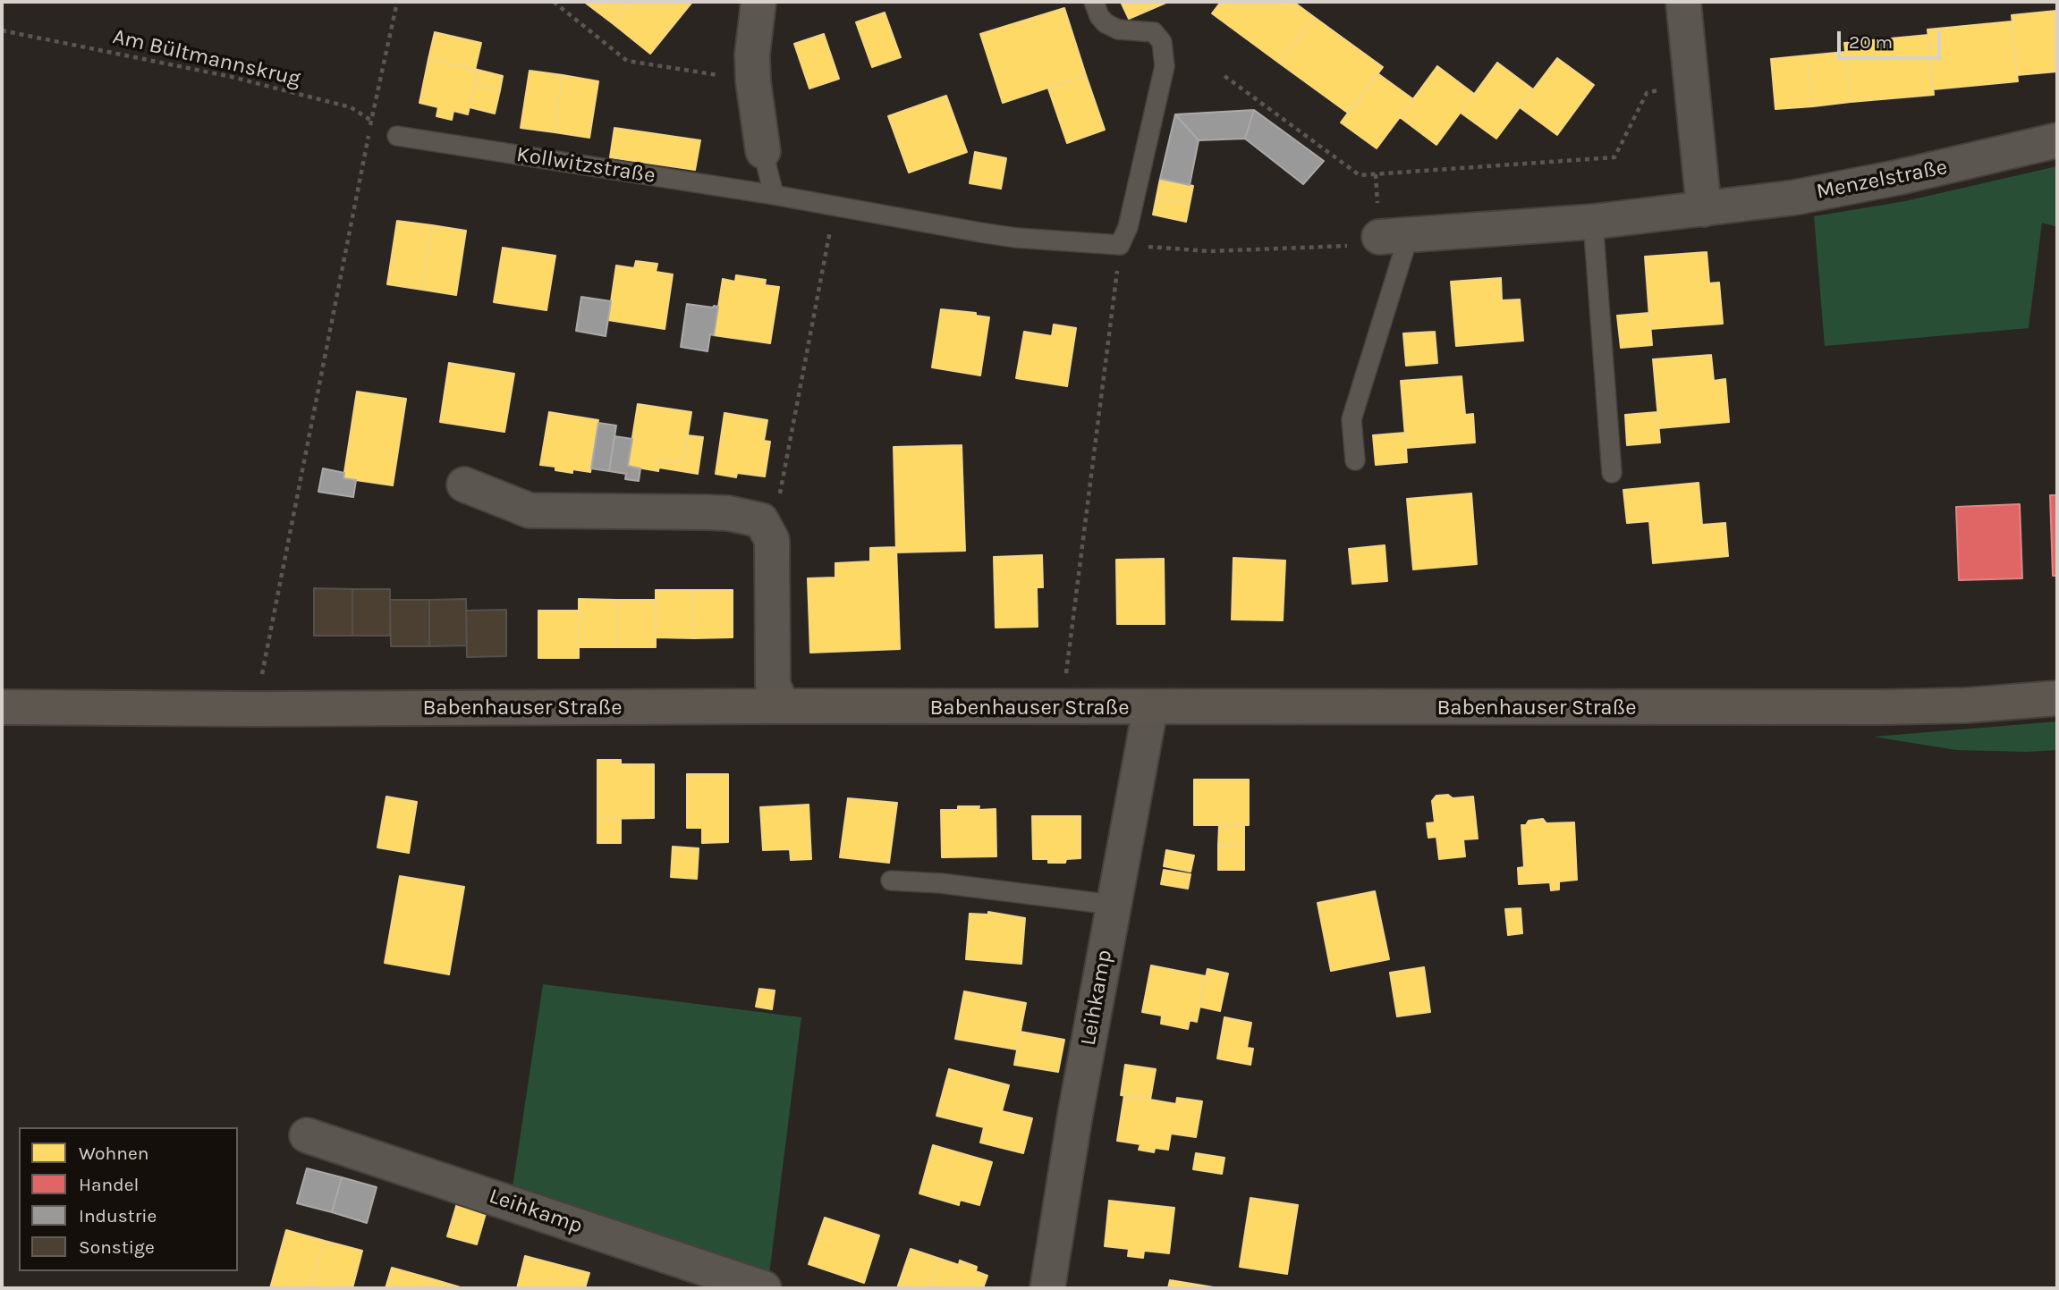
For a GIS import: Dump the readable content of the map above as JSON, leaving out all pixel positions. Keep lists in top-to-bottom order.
{
  "streets": {
    "main road": ["Babenhauser Straße"],
    "street": ["Menzelstraße", "Leihkamp"],
    "lane": ["Kollwitzstraße"],
    "path": ["Am Bültmannskrug"]
  },
  "crossings": [
    ["Am Bültmannskrug", "Kollwitzstraße"],
    ["Babenhauser Straße", "Leihkamp"]
  ],
  "legend": [
    "Wohnen",
    "Handel",
    "Industrie",
    "Sonstige"
  ],
  "scale_bar": "20 m"
}
